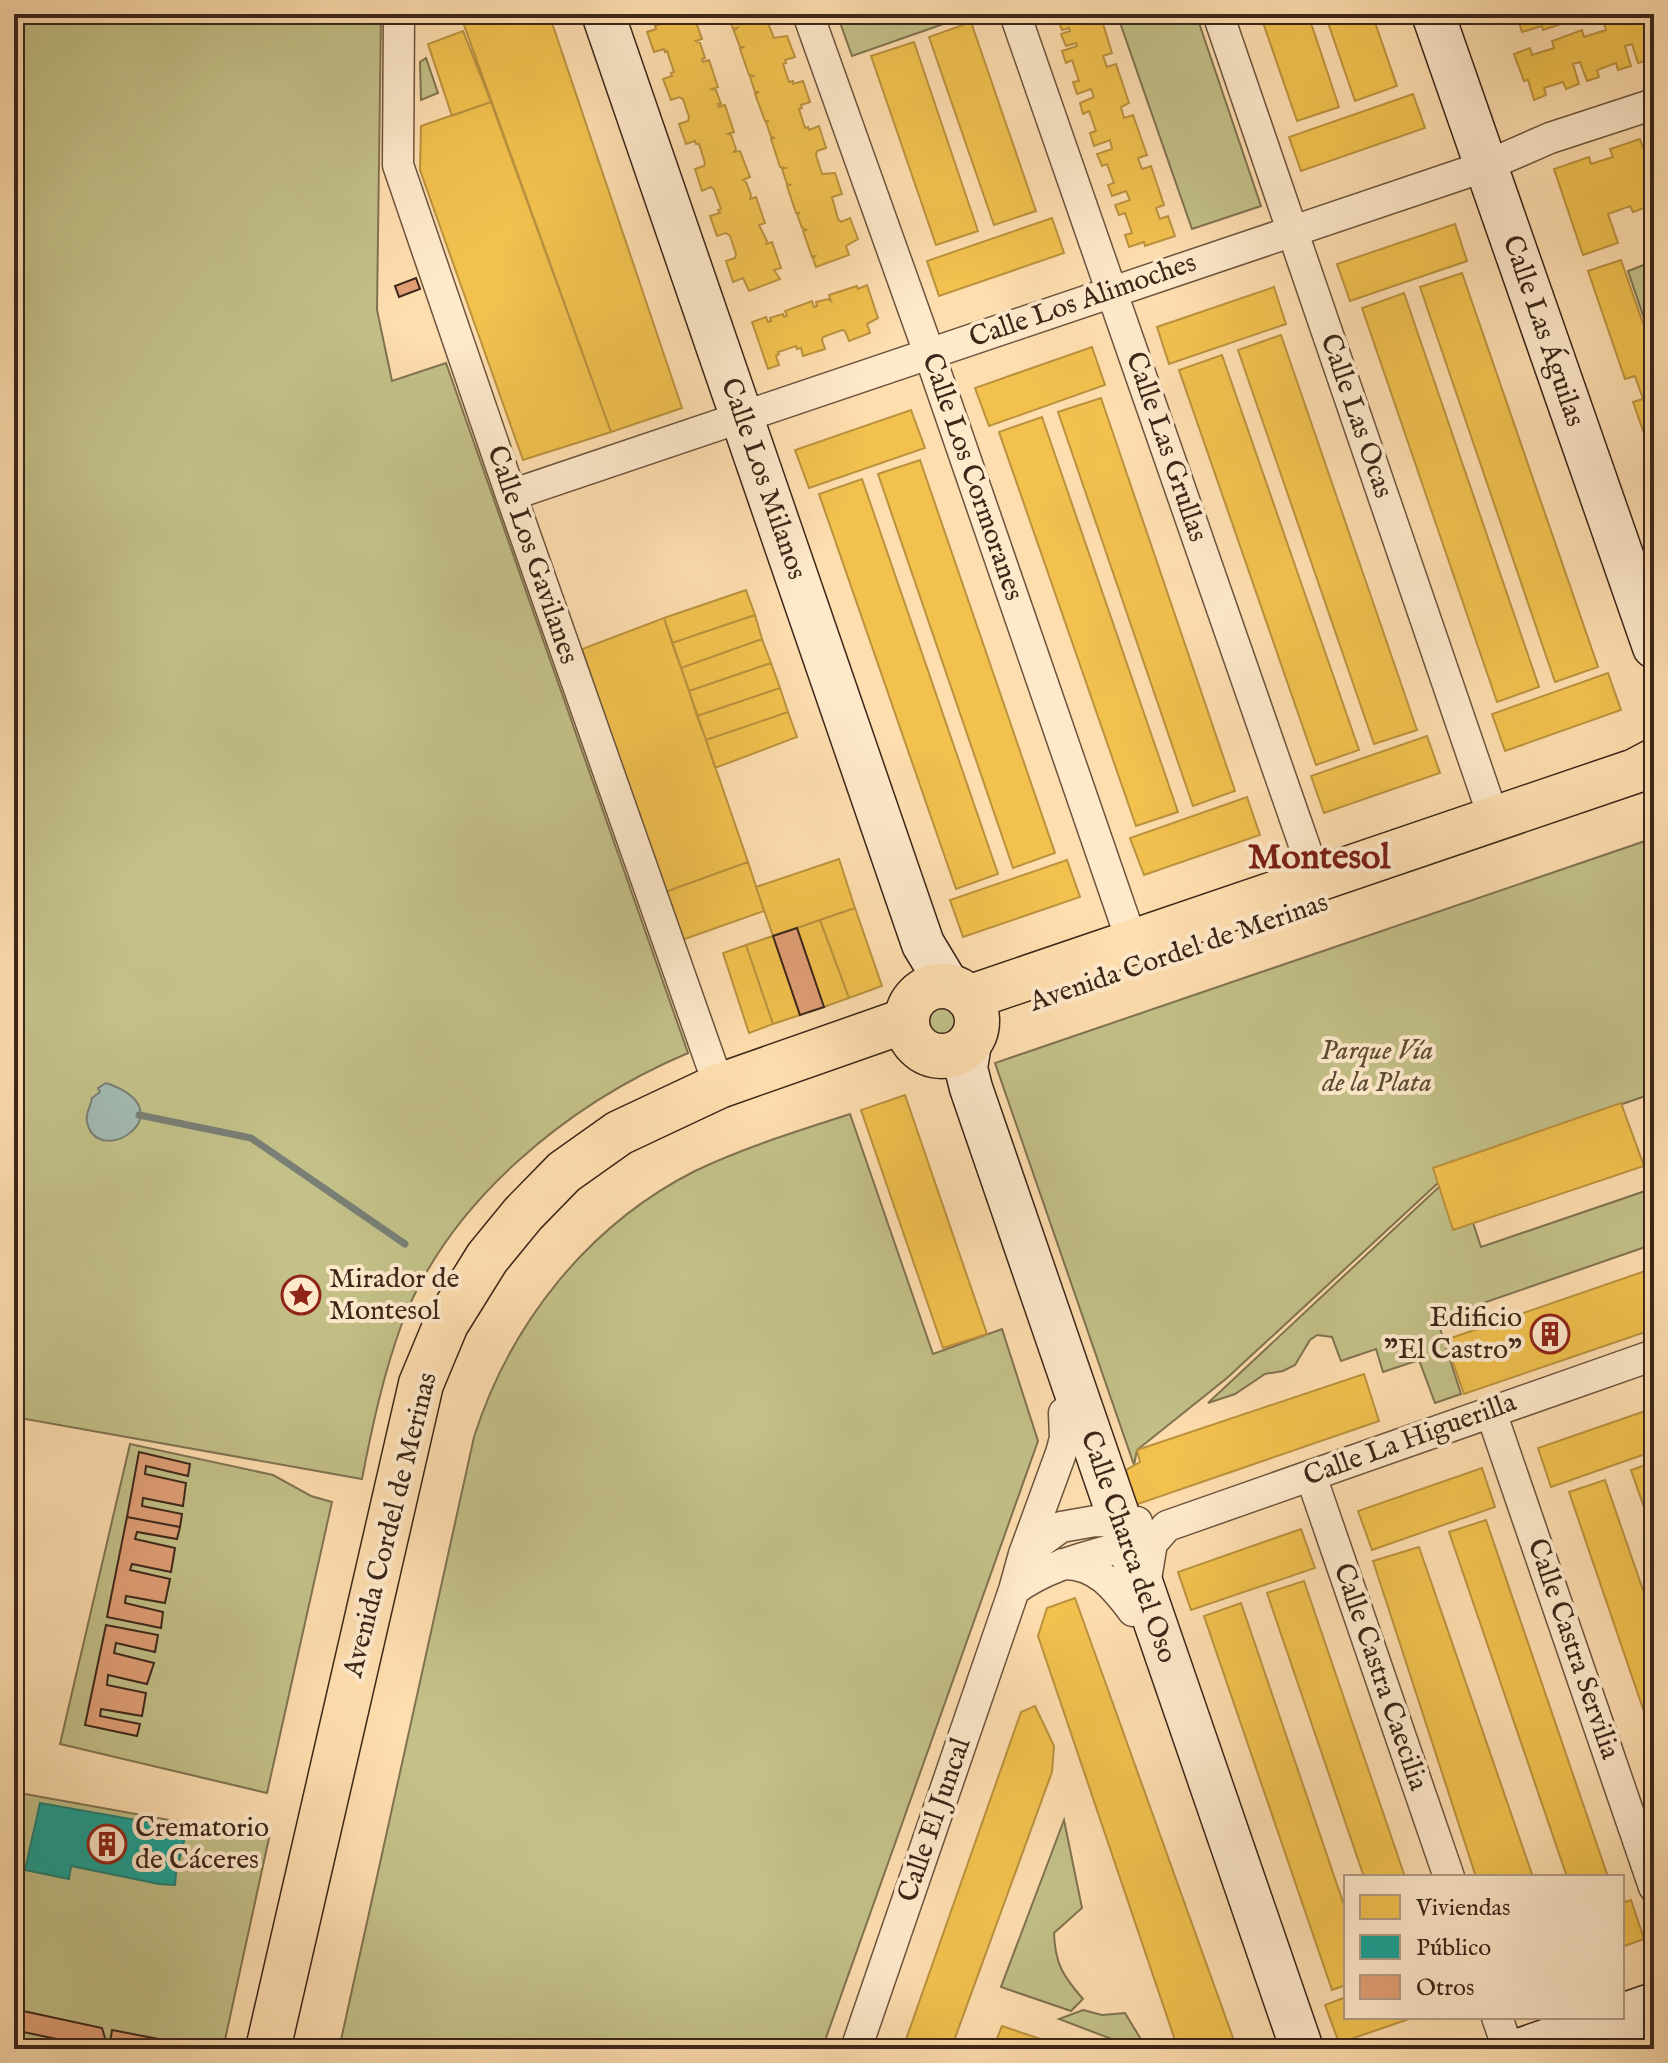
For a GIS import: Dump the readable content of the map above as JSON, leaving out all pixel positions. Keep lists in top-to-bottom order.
{
  "streets": {
    "main road": [
      "Calle Las Águilas",
      "Calle Los Milanos",
      "Avenida Cordel de Merinas",
      "Calle Charca del Oso"
    ],
    "street": [
      "Calle Los Alimoches",
      "Calle Las Ocas",
      "Calle Las Grullas",
      "Calle Los Cormoranes",
      "Calle Los Gavilanes",
      "Calle La Higuerilla",
      "Calle Castra Servilia",
      "Calle Castra Caecilia",
      "Calle El Juncal"
    ]
  },
  "crossings": [
    ["Calle Los Alimoches", "Calle Las Águilas"],
    ["Calle Los Alimoches", "Calle Las Ocas"],
    ["Calle Los Alimoches", "Calle Las Grullas"],
    ["Calle Los Alimoches", "Calle Los Cormoranes"],
    ["Calle Los Alimoches", "Calle Los Milanos"],
    ["Calle Los Alimoches", "Calle Los Gavilanes"],
    ["Calle Las Ocas", "Avenida Cordel de Merinas"],
    ["Calle Las Grullas", "Avenida Cordel de Merinas"],
    ["Calle Los Cormoranes", "Avenida Cordel de Merinas"],
    ["Calle Los Milanos", "Avenida Cordel de Merinas"],
    ["Calle Los Milanos", "Calle Charca del Oso"],
    ["Calle Los Gavilanes", "Avenida Cordel de Merinas"],
    ["Avenida Cordel de Merinas", "Calle Charca del Oso"],
    ["Calle La Higuerilla", "Calle Charca del Oso"],
    ["Calle La Higuerilla", "Calle Castra Servilia"],
    ["Calle La Higuerilla", "Calle Castra Caecilia"],
    ["Calle Charca del Oso", "Calle El Juncal"]
  ],
  "districts": ["Montesol"],
  "parks": ["Parque Vía de la Plata"],
  "places": {
    "place": ["Mirador de Montesol"],
    "building": ["Edificio \"El Castro\"", "Crematorio de Cáceres"]
  },
  "legend": ["Viviendas", "Público", "Otros"]
}
